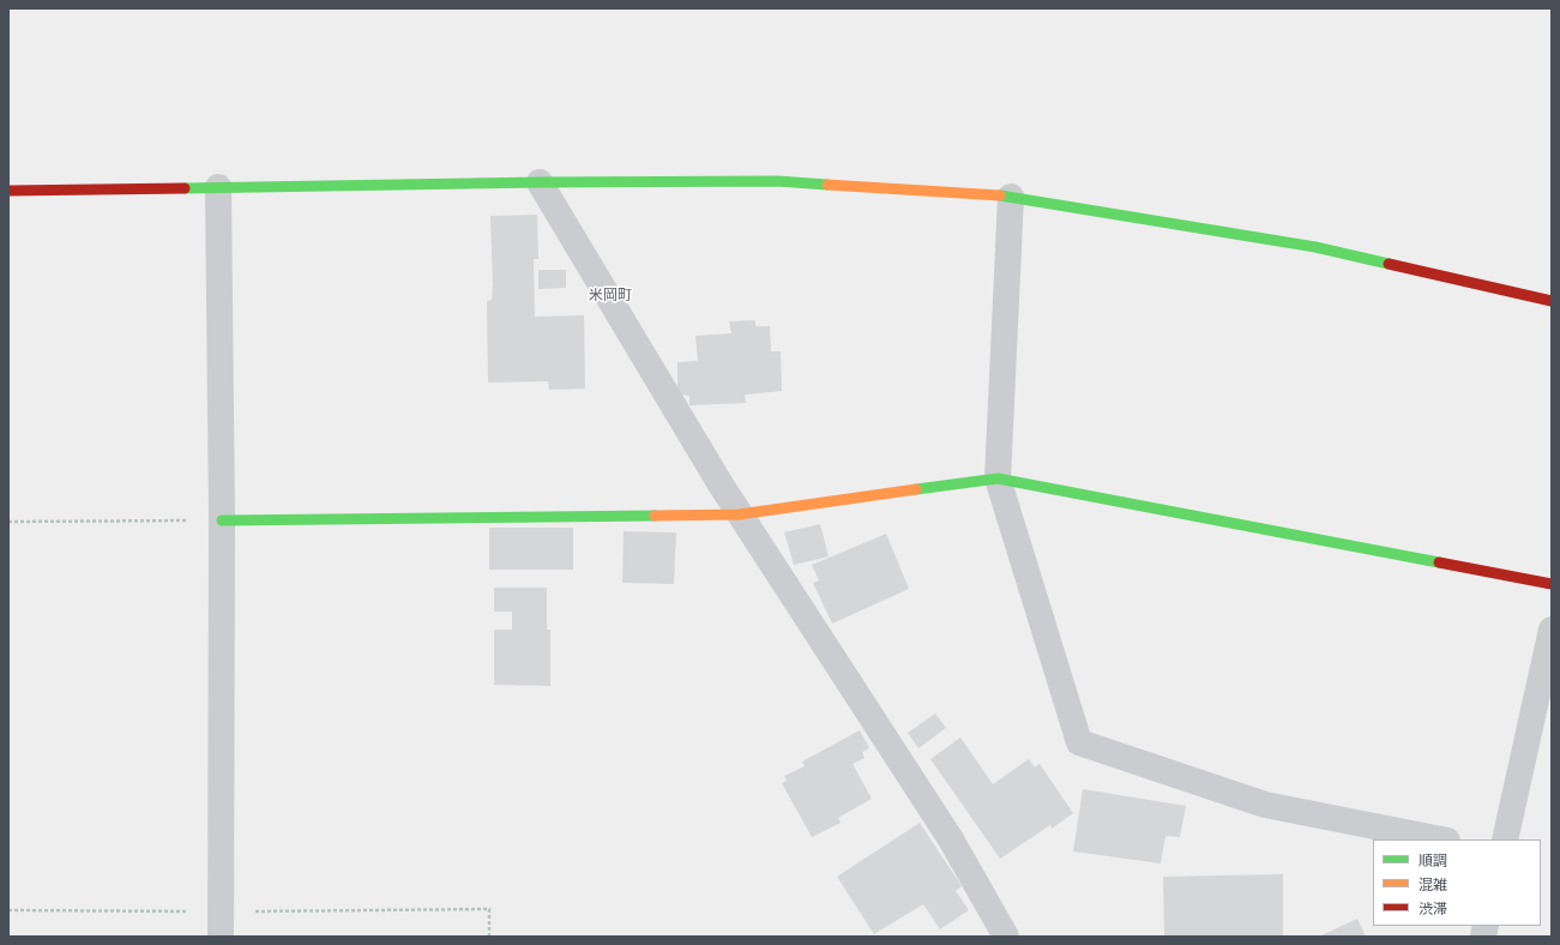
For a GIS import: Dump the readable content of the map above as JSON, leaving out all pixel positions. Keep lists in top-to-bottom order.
{
  "districts": ["米岡町"],
  "legend": ["順調", "混雑", "渋滞"]
}
